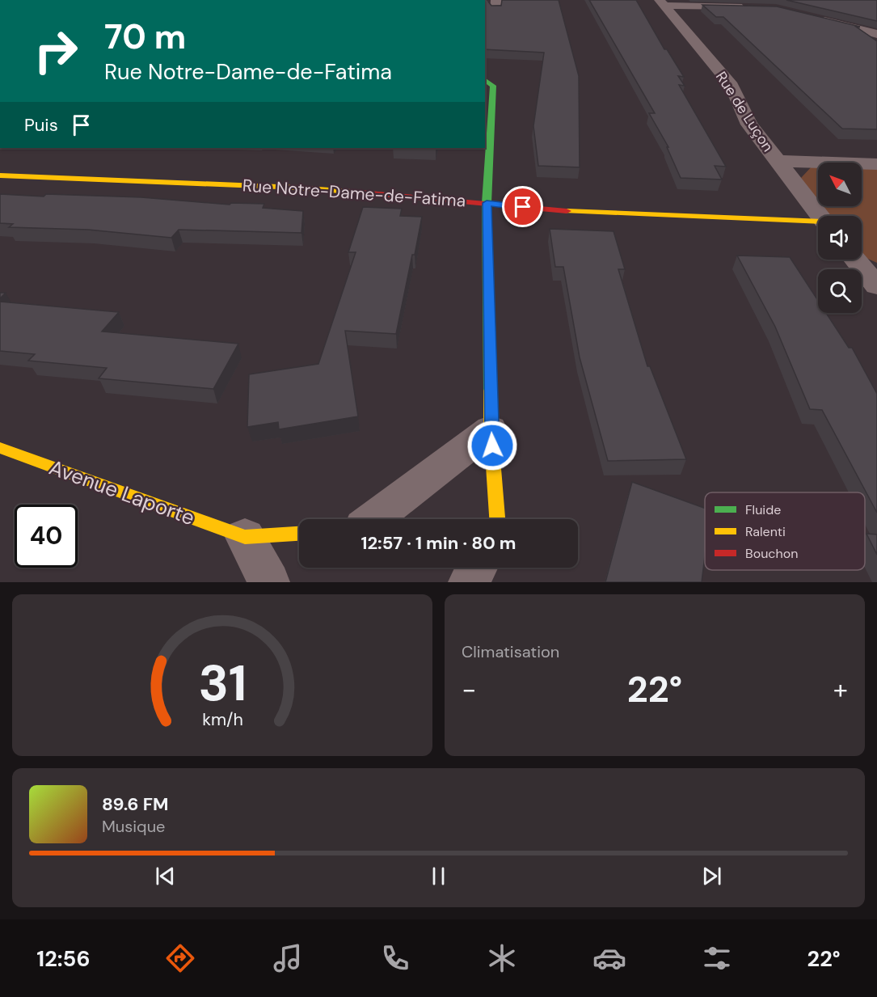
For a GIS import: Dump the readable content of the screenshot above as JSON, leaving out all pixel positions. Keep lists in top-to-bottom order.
{
  "streets": {
    "street": ["Rue de Luçon", "Rue Notre-Dame-de-Fatima", "Avenue Laporte"]
  },
  "legend": ["Fluide", "Ralenti", "Bouchon"],
  "north": "top left",
  "page": {
    "turn": ["70 m", "Rue Notre-Dame-de-Fatima"],
    "then": "Puis",
    "limit": "40",
    "trip": "12:57 · 1 min · 80 m",
    "tile": "Climatisation",
    "heat": ["−", "22°", "+"],
    "song": ["89.6 FM", "Musique"],
    "tabs": ["12:56", "22°"],
    "gauge": ["31", "km/h"]
  }
}
